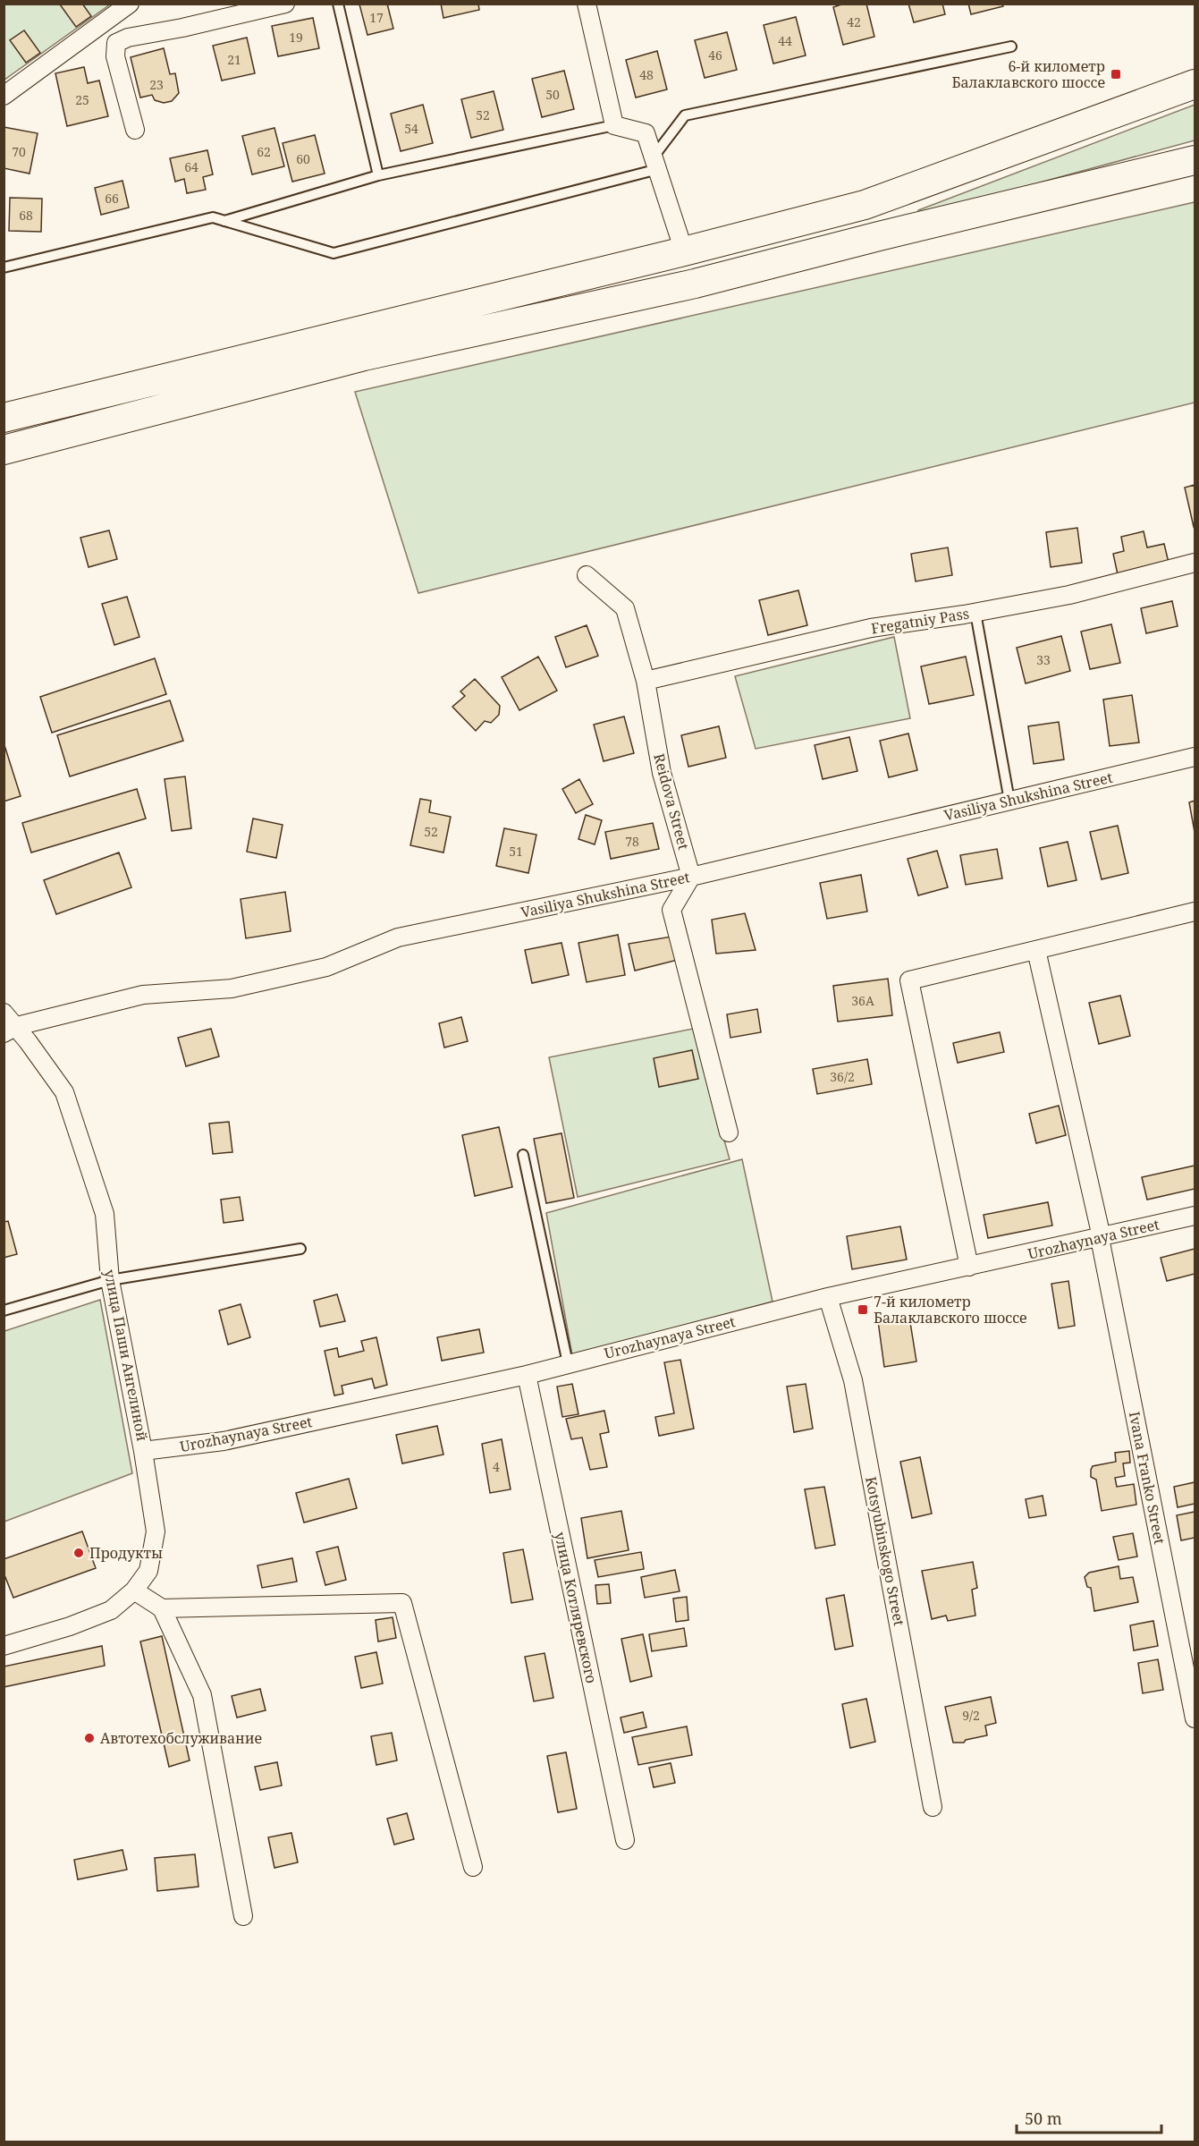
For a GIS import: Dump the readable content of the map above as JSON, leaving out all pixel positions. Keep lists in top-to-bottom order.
{
  "streets": {
    "street": [
      "Fregatniy Pass",
      "Vasiliya Shukshina Street",
      "Reidova Street",
      "Urozhaynaya Street",
      "улица Паши Ангелиной",
      "Ivana Franko Street",
      "Kotsyubinskogo Street",
      "улица Котляревского"
    ]
  },
  "crossings": [
    ["Fregatniy Pass", "Reidova Street"],
    ["Vasiliya Shukshina Street", "Reidova Street"],
    ["Vasiliya Shukshina Street", "улица Паши Ангелиной"],
    ["Urozhaynaya Street", "улица Паши Ангелиной"],
    ["Urozhaynaya Street", "Ivana Franko Street"],
    ["Urozhaynaya Street", "Kotsyubinskogo Street"],
    ["Urozhaynaya Street", "улица Котляревского"]
  ],
  "places": {
    "transit": ["6-й километр Балаклавского шоccе", "7-й километр Балаклавского шоссе"],
    "other": ["Продукты", "Автотехобслуживание"]
  },
  "house_numbers": [
    "17",
    "42",
    "19",
    "44",
    "46",
    "21",
    "48",
    "23",
    "50",
    "25",
    "52",
    "54",
    "70",
    "62",
    "60",
    "64",
    "66",
    "68",
    "33",
    "52",
    "78",
    "51",
    "36А",
    "36/2",
    "4",
    "9/2"
  ],
  "scale_bar": "50 m"
}
